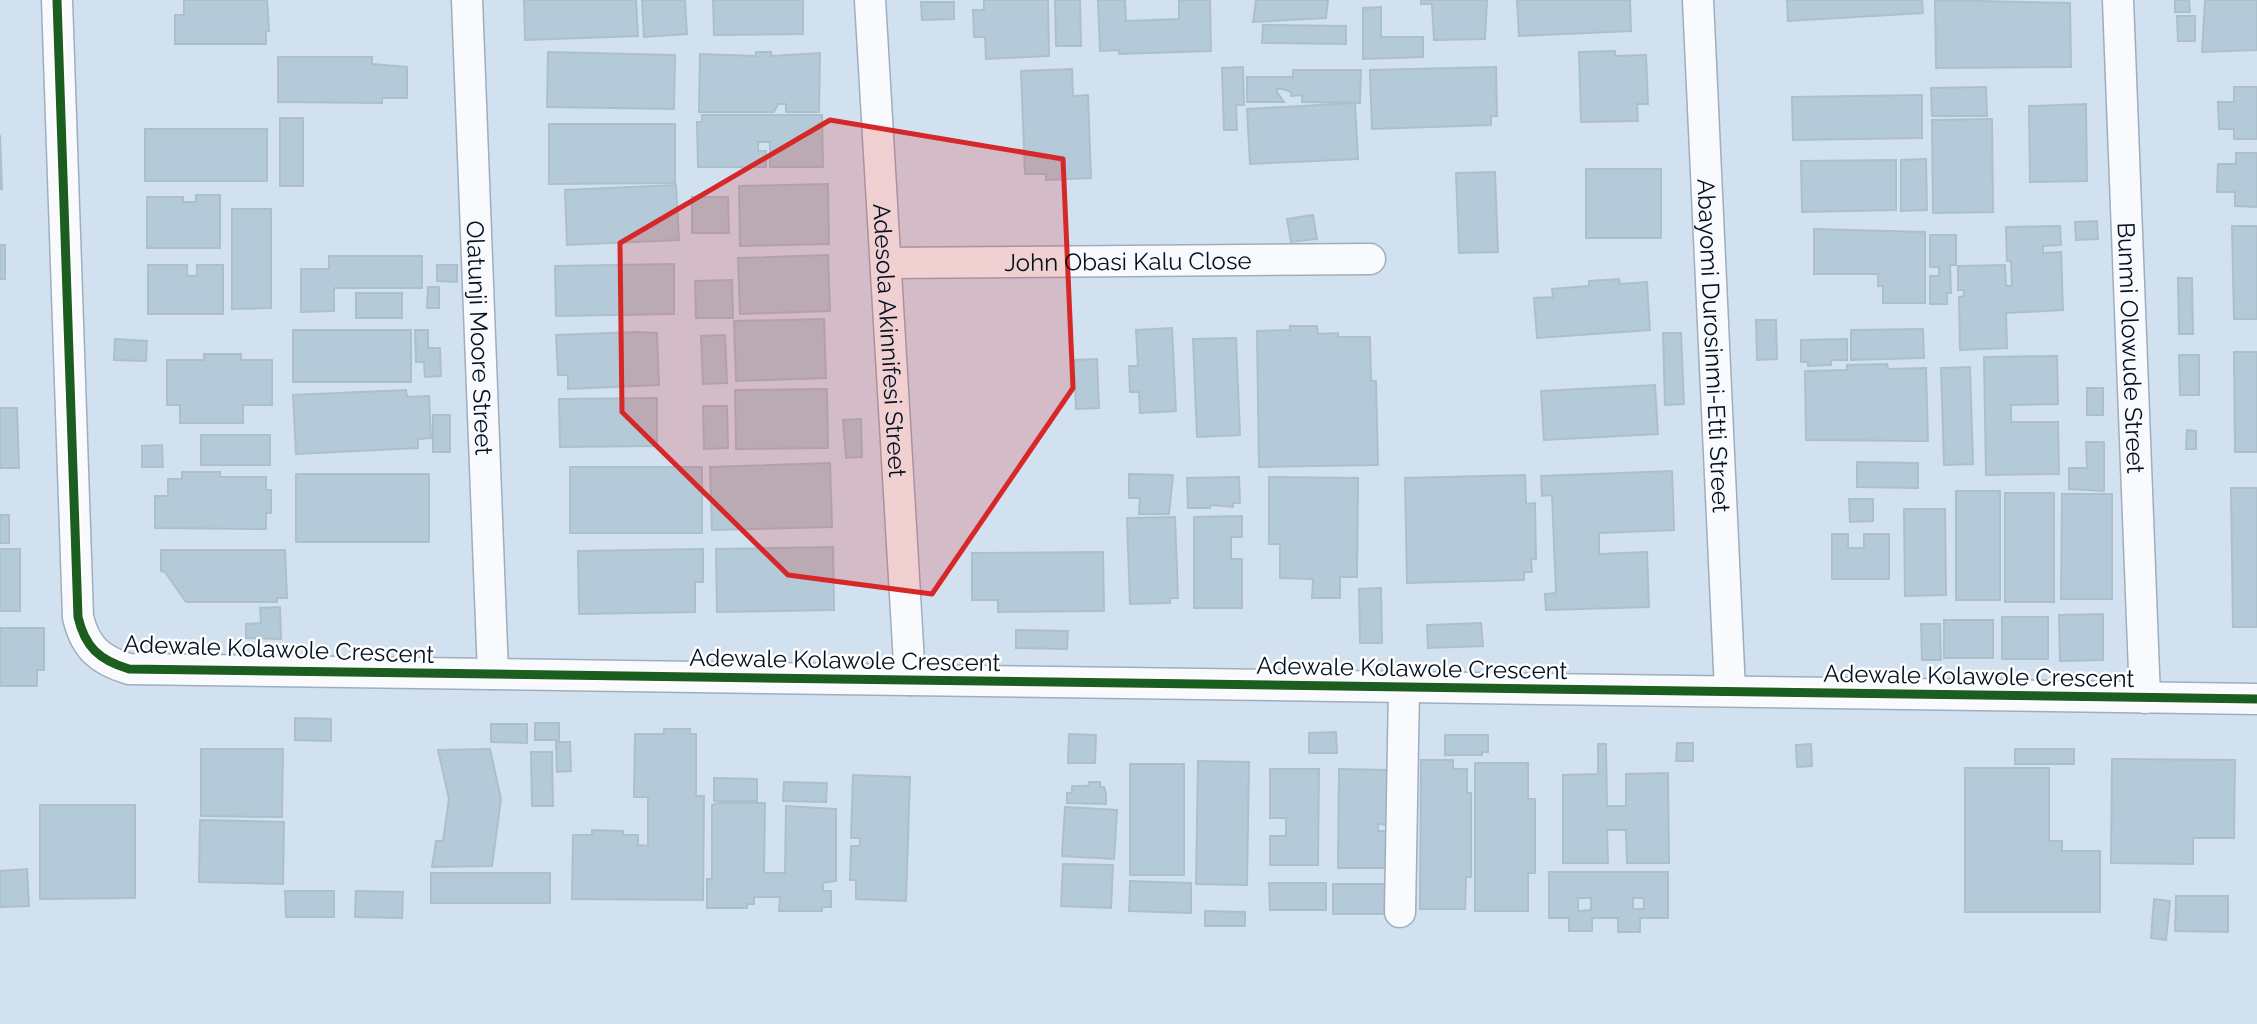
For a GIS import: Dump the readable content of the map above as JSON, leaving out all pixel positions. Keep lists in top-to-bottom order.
{
  "streets": {
    "street": [
      "John Obasi Kalu Close",
      "Olatunji Moore Street",
      "Adesola Akinnifesi Street",
      "Abayomi Durosinmi-Etti Street",
      "Bunmi Olowude Street",
      "Adewale Kolawole Crescent"
    ]
  },
  "crossings": [
    ["John Obasi Kalu Close", "Adesola Akinnifesi Street"],
    ["Olatunji Moore Street", "Adewale Kolawole Crescent"],
    ["Adesola Akinnifesi Street", "Adewale Kolawole Crescent"],
    ["Abayomi Durosinmi-Etti Street", "Adewale Kolawole Crescent"],
    ["Bunmi Olowude Street", "Adewale Kolawole Crescent"]
  ]
}
